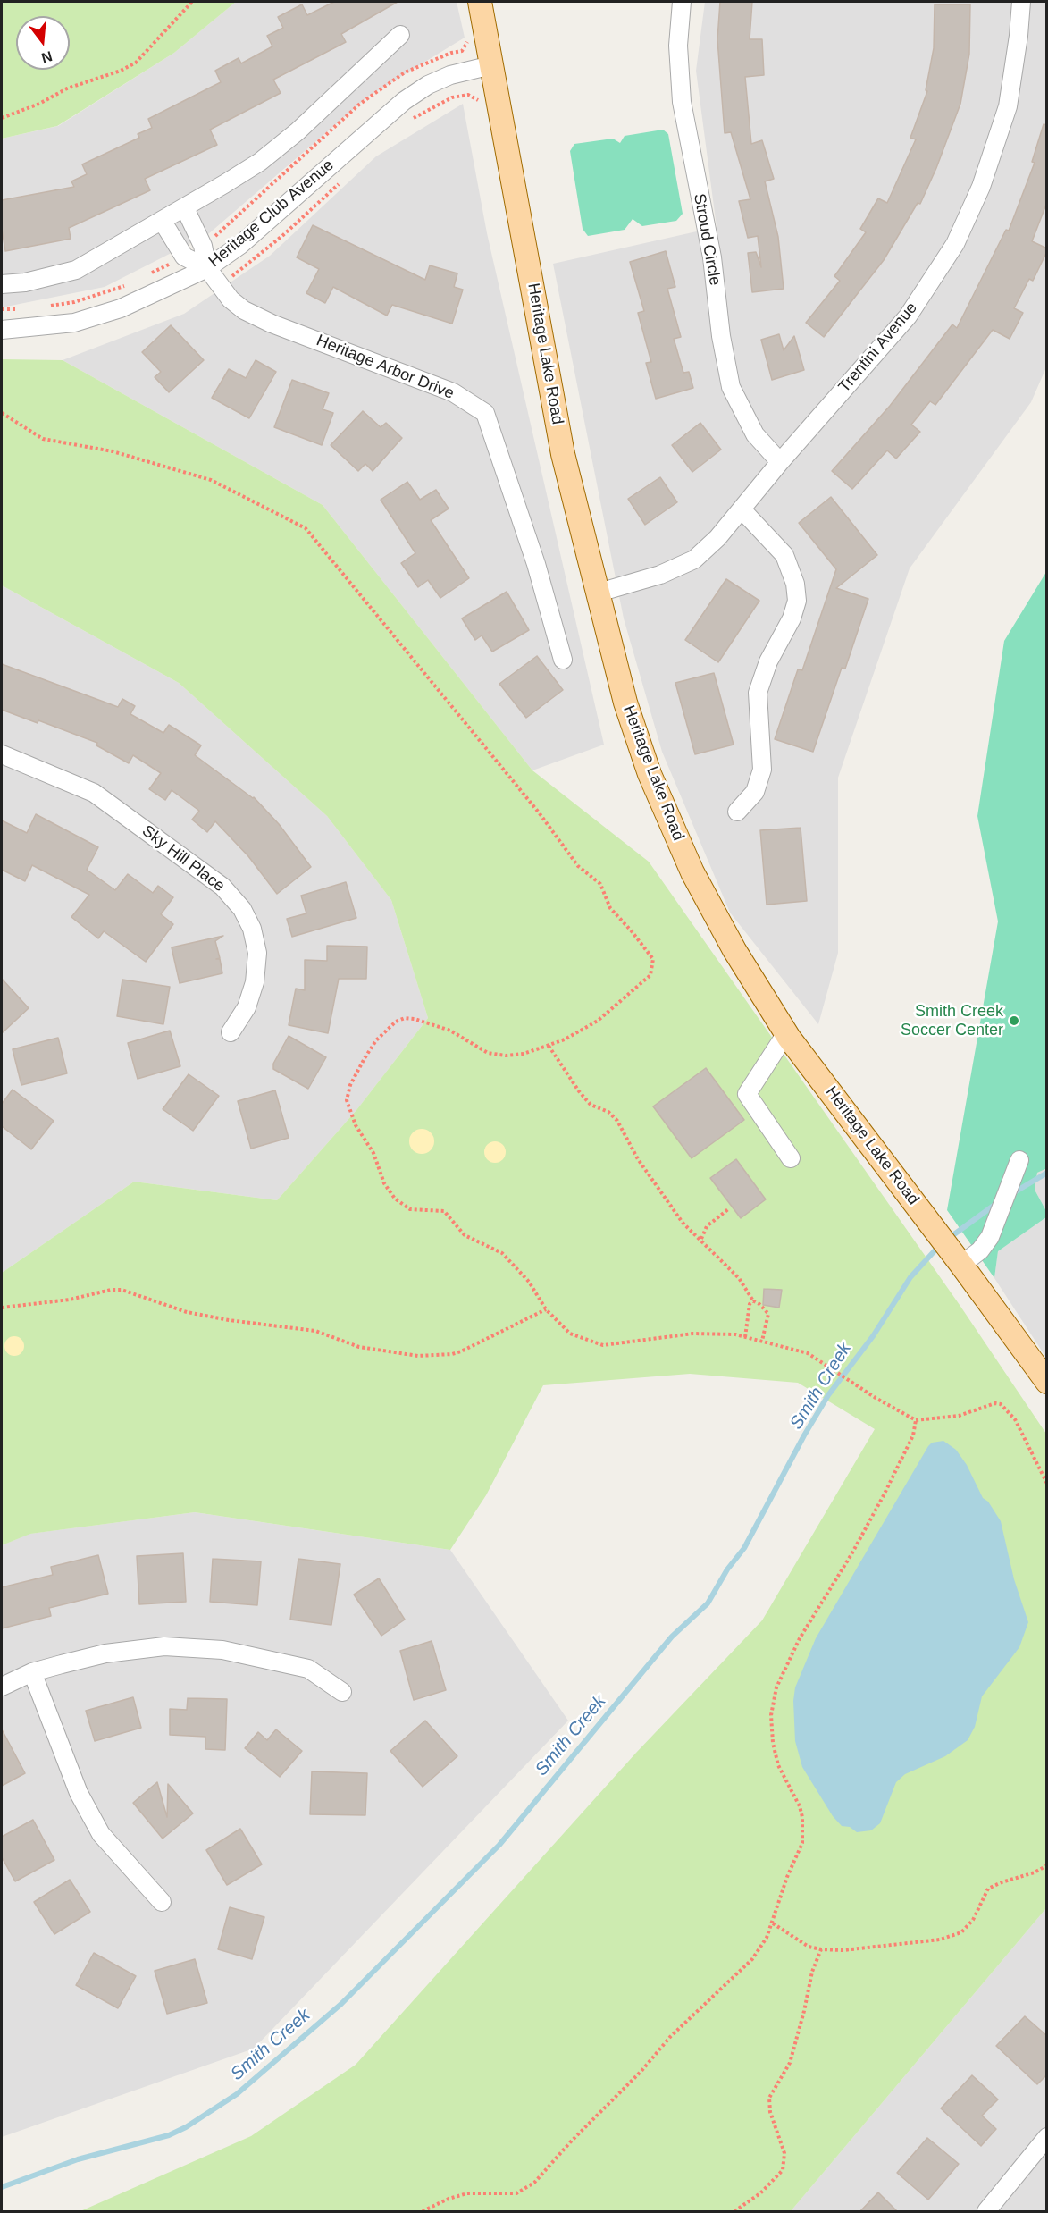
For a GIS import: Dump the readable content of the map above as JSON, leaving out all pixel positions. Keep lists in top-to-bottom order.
{
  "streets": {
    "main road": ["Heritage Lake Road"],
    "street": [
      "Heritage Club Avenue",
      "Stroud Circle",
      "Trentini Avenue",
      "Heritage Arbor Drive",
      "Sky Hill Place"
    ]
  },
  "crossings": [
    ["Heritage Club Avenue", "Heritage Lake Road"],
    ["Heritage Club Avenue", "Heritage Arbor Drive"],
    ["Stroud Circle", "Trentini Avenue"],
    ["Trentini Avenue", "Heritage Lake Road"]
  ],
  "water": ["Smith Creek"],
  "places": ["Smith Creek Soccer Center"],
  "north": "bottom"
}
